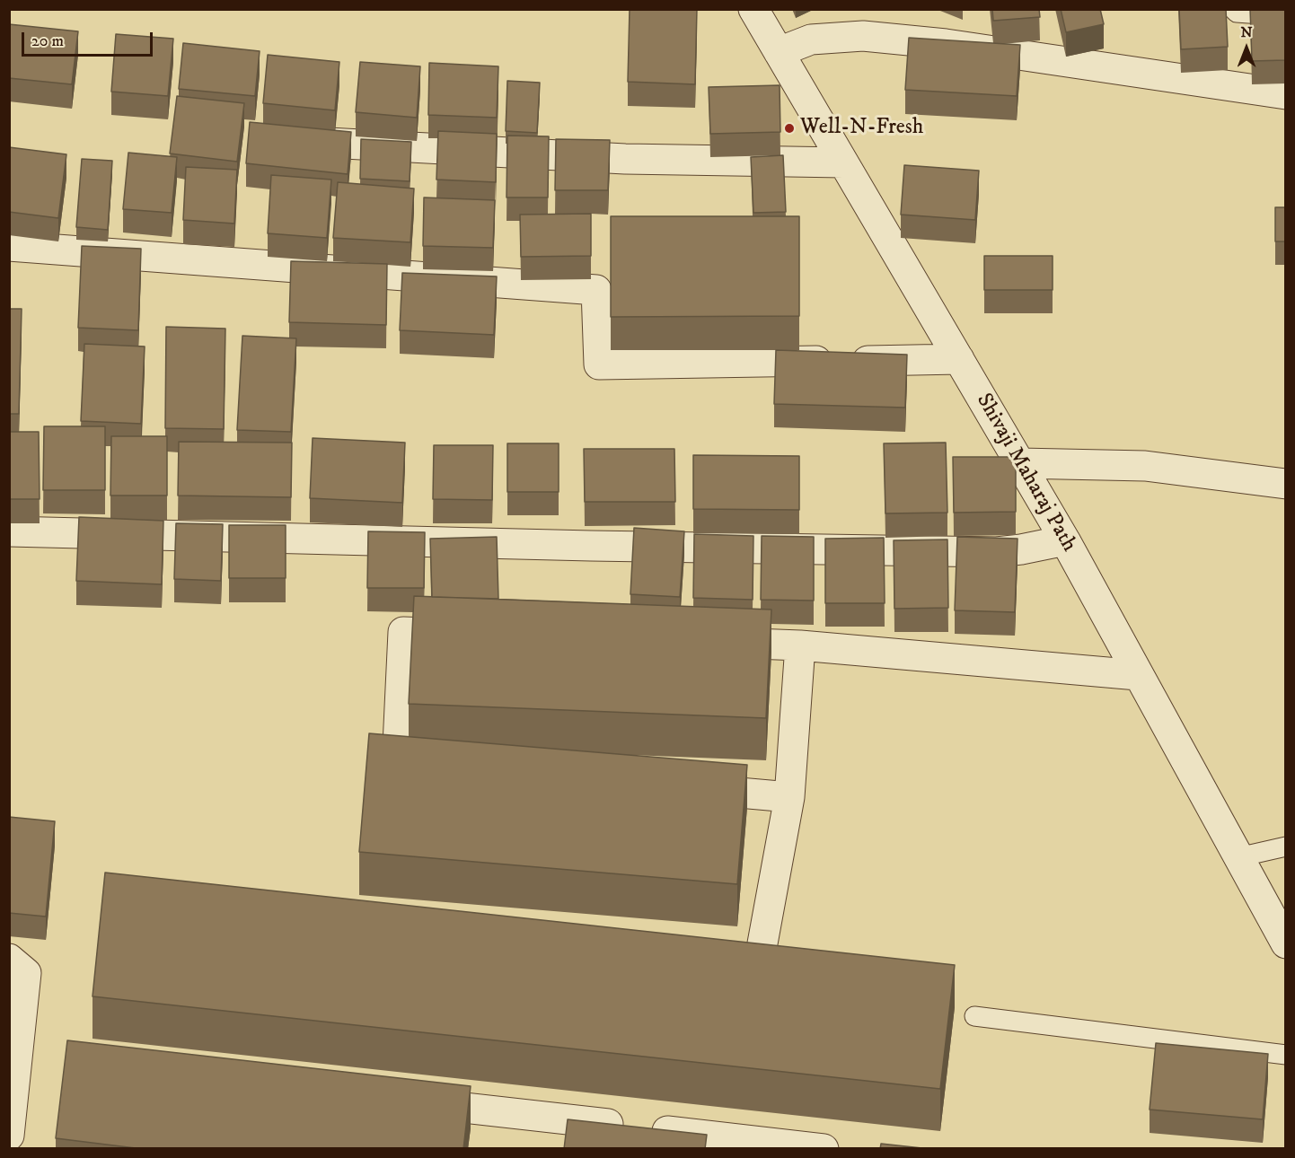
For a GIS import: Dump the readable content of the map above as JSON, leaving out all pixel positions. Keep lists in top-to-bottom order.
{
  "streets": {
    "street": ["Shivaji Maharaj Path"]
  },
  "places": ["Well-N-Fresh"],
  "scale_bar": "20 m",
  "north": "top"
}
